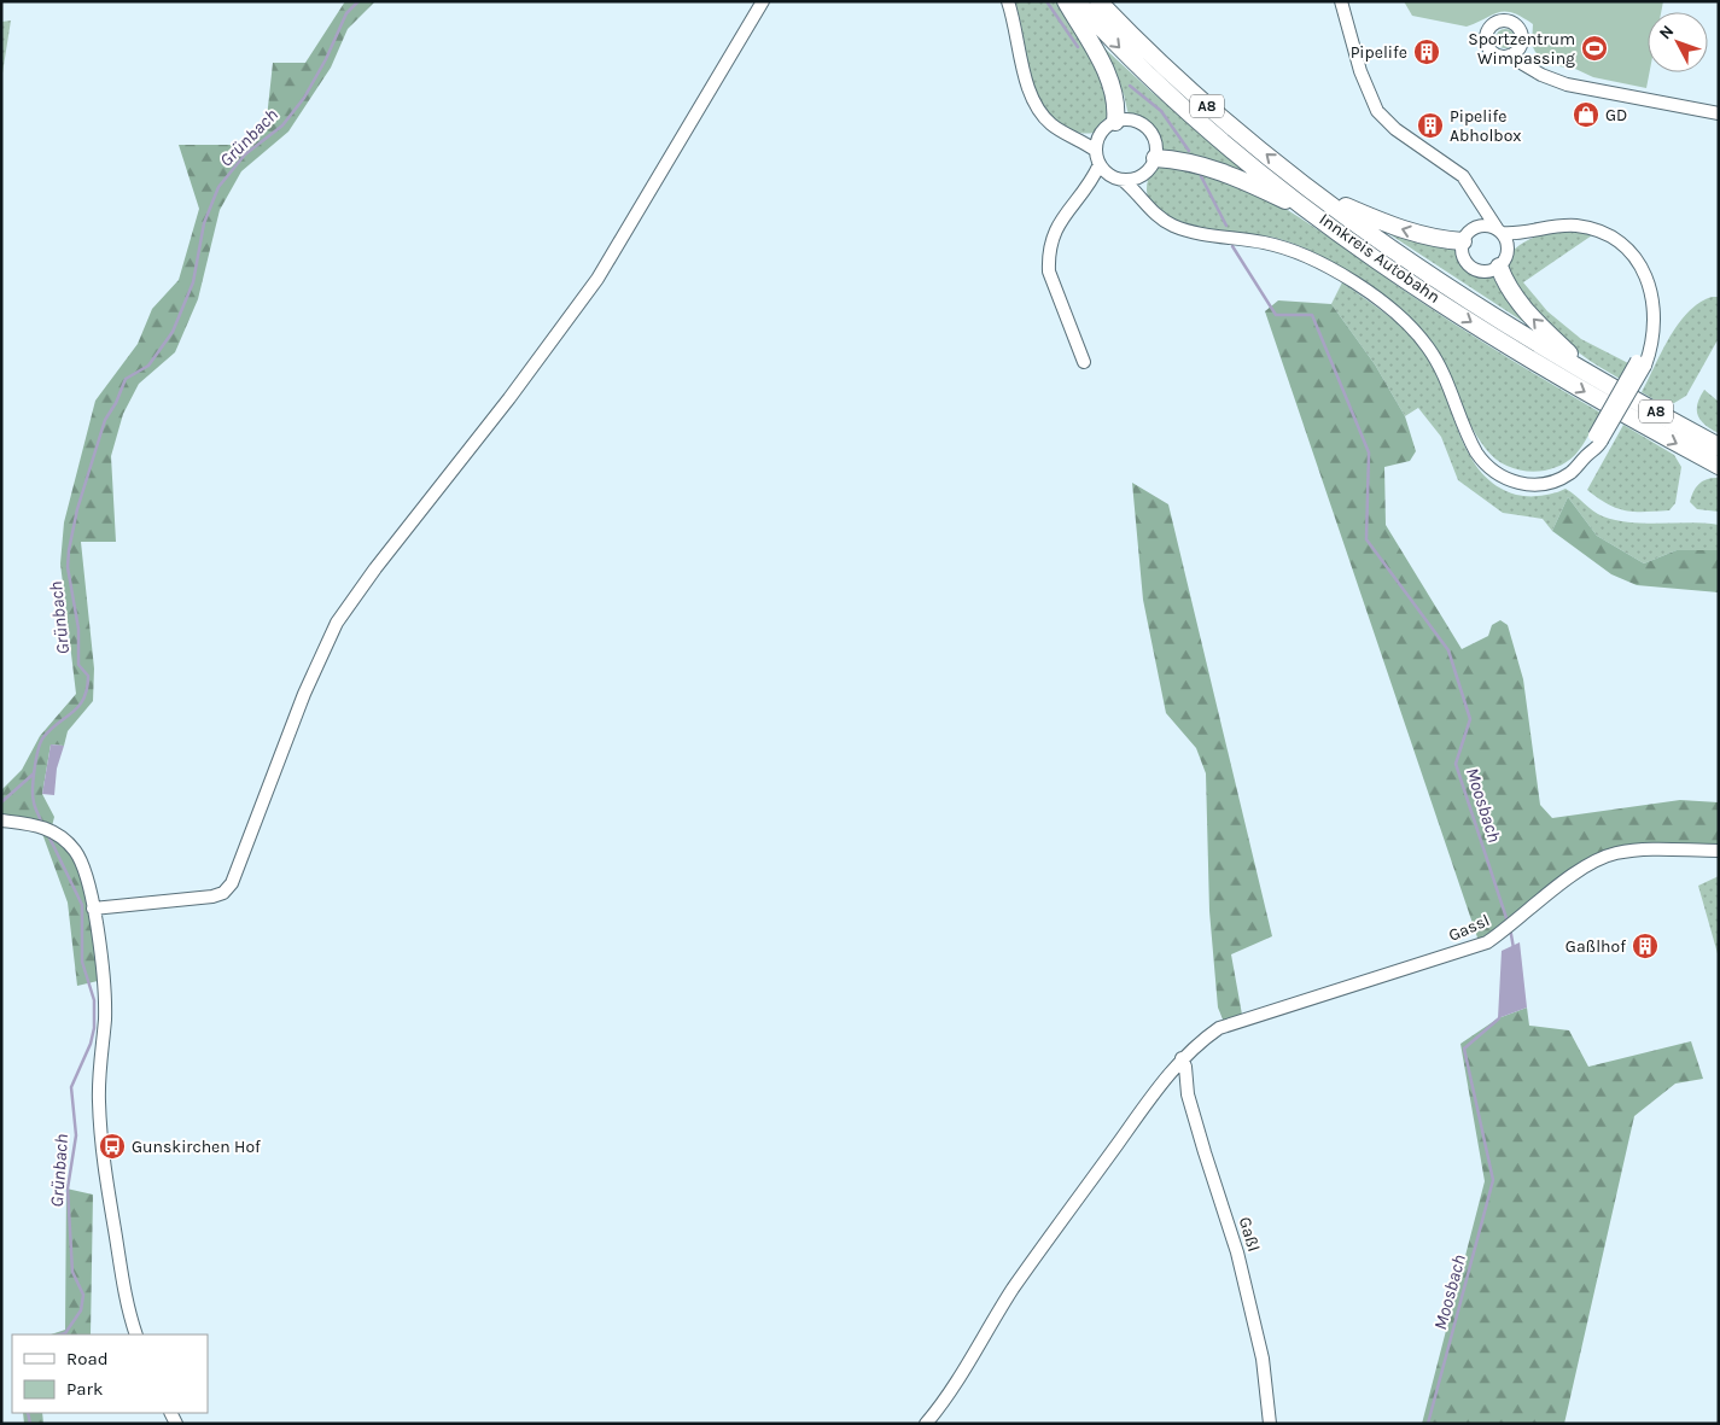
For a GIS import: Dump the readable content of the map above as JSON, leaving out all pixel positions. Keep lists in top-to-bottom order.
{
  "streets": {
    "highway": ["A8", "Innkreis Autobahn"],
    "street": ["Gassl", "Gaßl"]
  },
  "crossings": [
    ["Gassl", "Gaßl"]
  ],
  "water": ["Grünbach", "Moosbach"],
  "places": {
    "sports": ["Sportzentrum Wimpassing"],
    "building": ["Pipelife", "Pipelife Abholbox", "Gaßlhof"],
    "shop": ["GD"],
    "bus stop": ["Gunskirchen Hof"]
  },
  "legend": ["Road", "Park"],
  "north": "top left"
}
